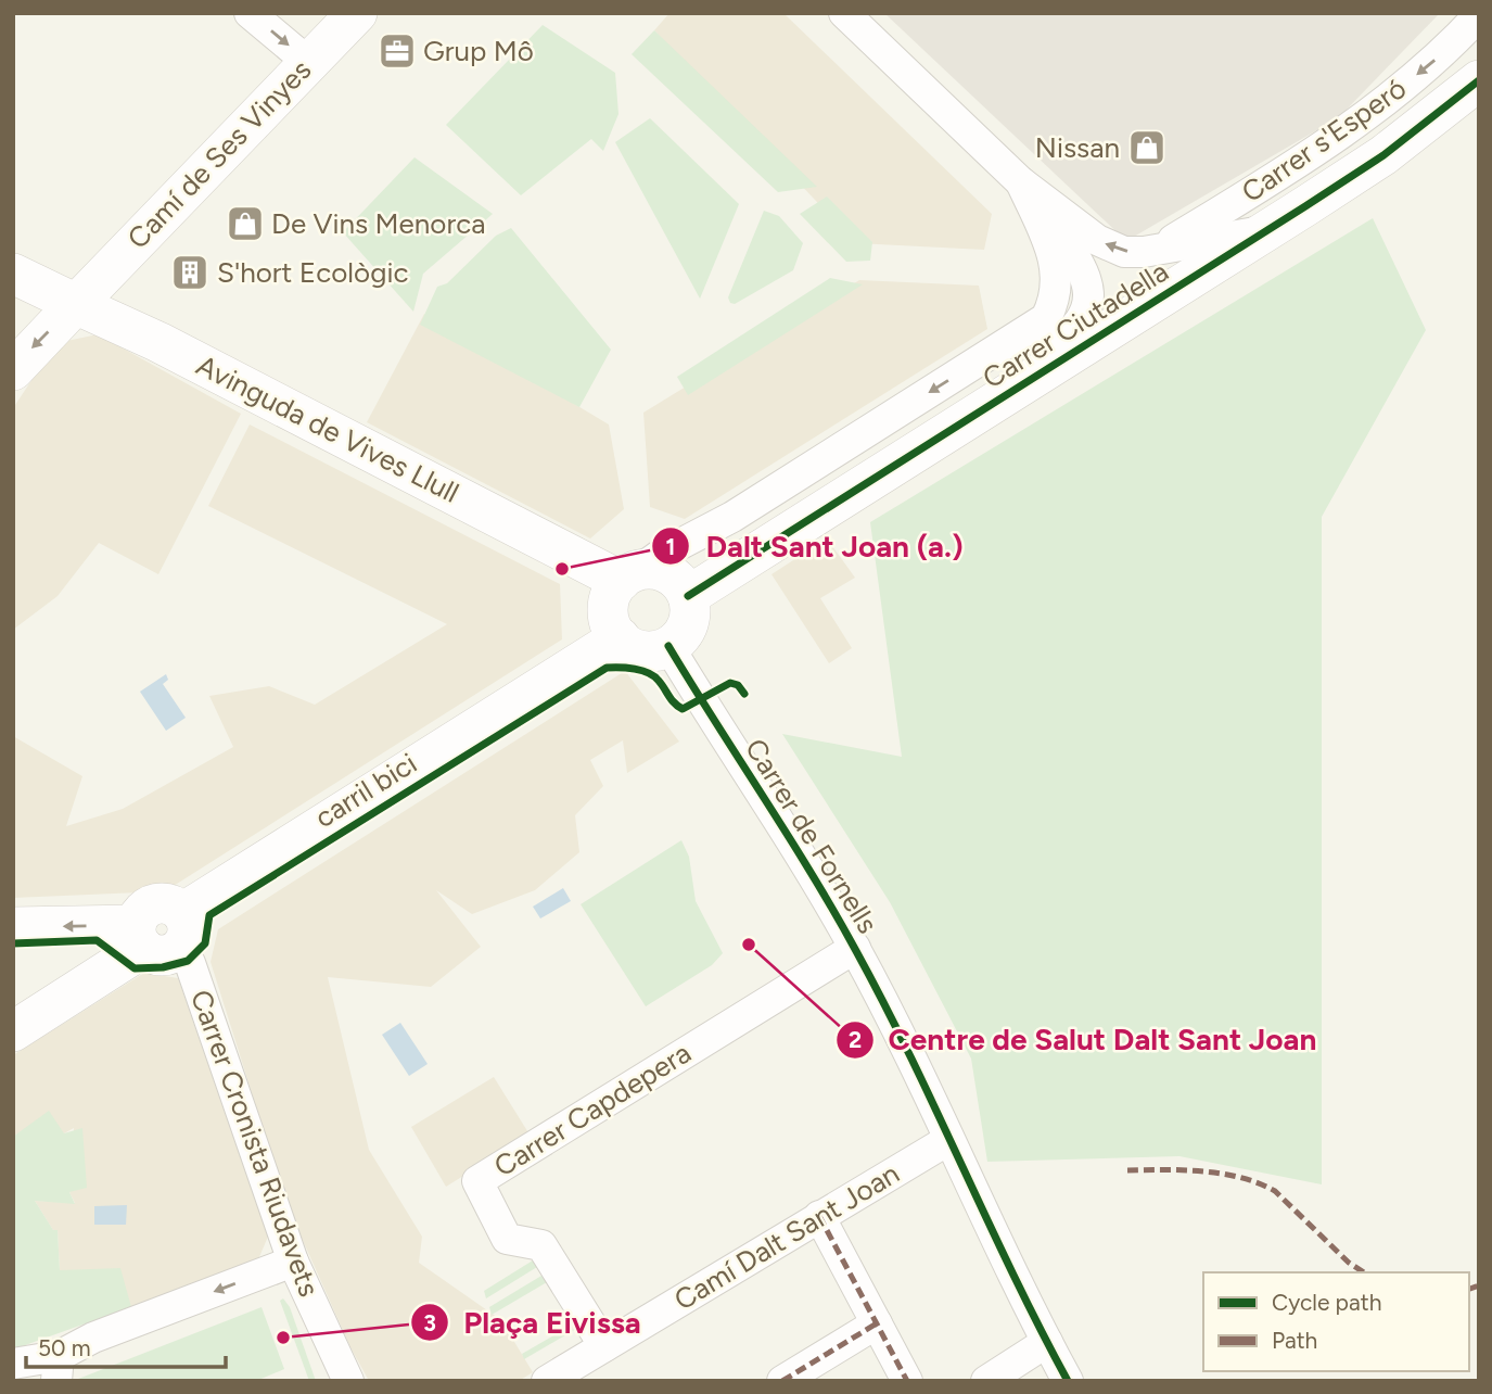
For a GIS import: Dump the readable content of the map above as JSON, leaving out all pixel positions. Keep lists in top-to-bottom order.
{
  "streets": {
    "street": [
      "Carrer s'Esperó",
      "Camí de Ses Vinyes",
      "Carrer Ciutadella",
      "Avinguda de Vives Llull",
      "Carrer de Fornells",
      "Carrer Capdepera",
      "Carrer Cronista Riudavets",
      "Camí Dalt Sant Joan"
    ],
    "cycle path": ["carril bici"]
  },
  "crossings": [
    ["Camí de Ses Vinyes", "Avinguda de Vives Llull"],
    ["Carrer Ciutadella", "Avinguda de Vives Llull"],
    ["Carrer Ciutadella", "Carrer de Fornells"],
    ["Avinguda de Vives Llull", "Carrer de Fornells"],
    ["Carrer de Fornells", "Carrer Capdepera"],
    ["Carrer de Fornells", "Camí Dalt Sant Joan"],
    ["Carrer Capdepera", "Camí Dalt Sant Joan"]
  ],
  "one_way": ["Carrer s'Esperó"],
  "places": {
    "office": ["Grup Mô"],
    "shop": ["Nissan", "De Vins Menorca"],
    "building": ["S'hort Ecològic"],
    "other": ["Dalt Sant Joan (a.)", "Centre de Salut Dalt Sant Joan", "Plaça Eivissa"]
  },
  "legend": ["Cycle path", "Path"],
  "scale_bar": "50 m"
}
